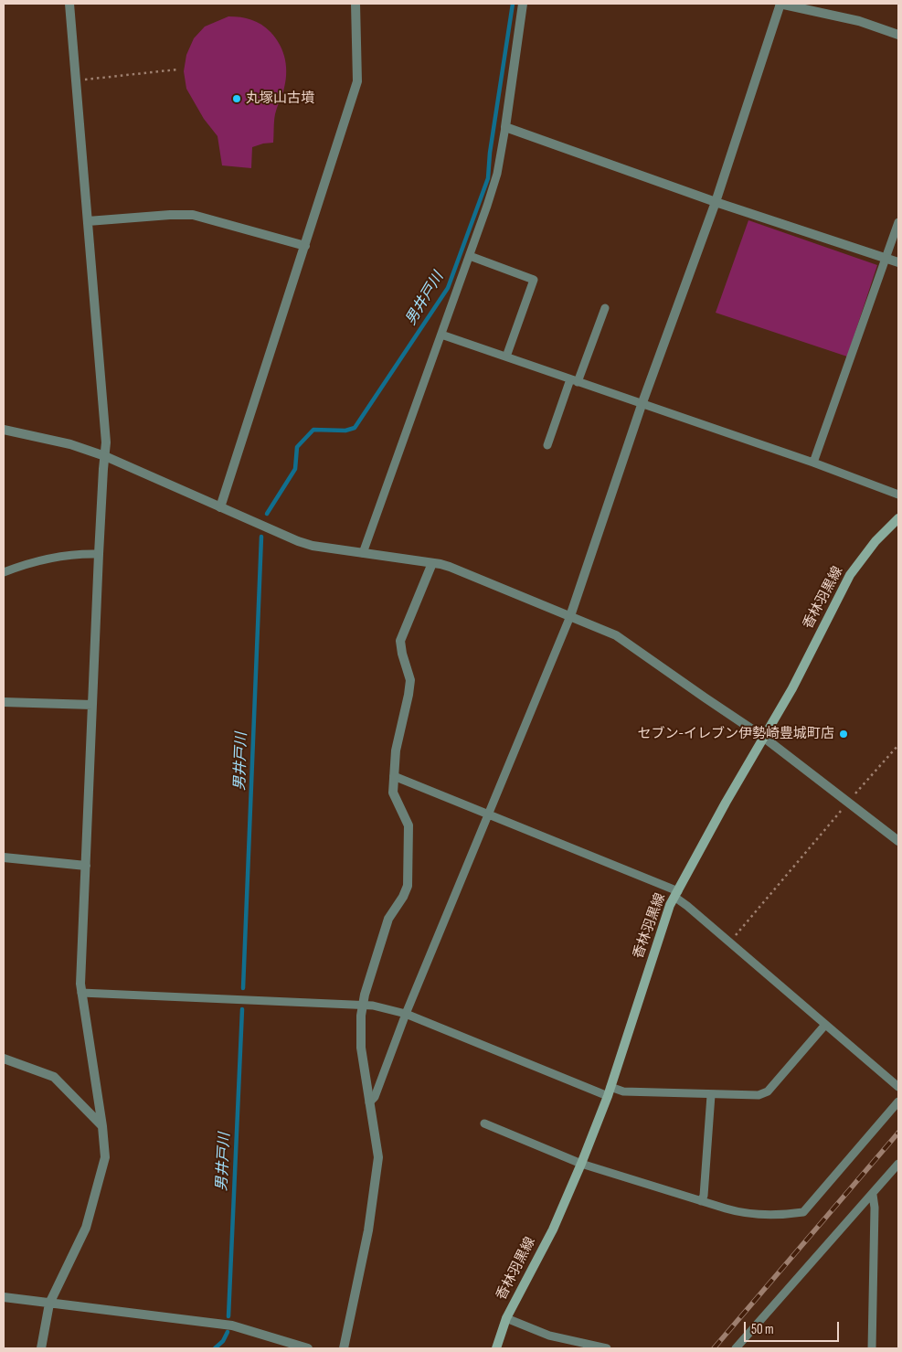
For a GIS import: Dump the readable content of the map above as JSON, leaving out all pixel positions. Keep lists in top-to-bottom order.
{
  "streets": {
    "main road": ["香林羽黒線"]
  },
  "water": ["男井戸川"],
  "places": ["丸塚山古墳", "セブン-イレブン伊勢崎豊城町店"],
  "scale_bar": "50 m"
}
